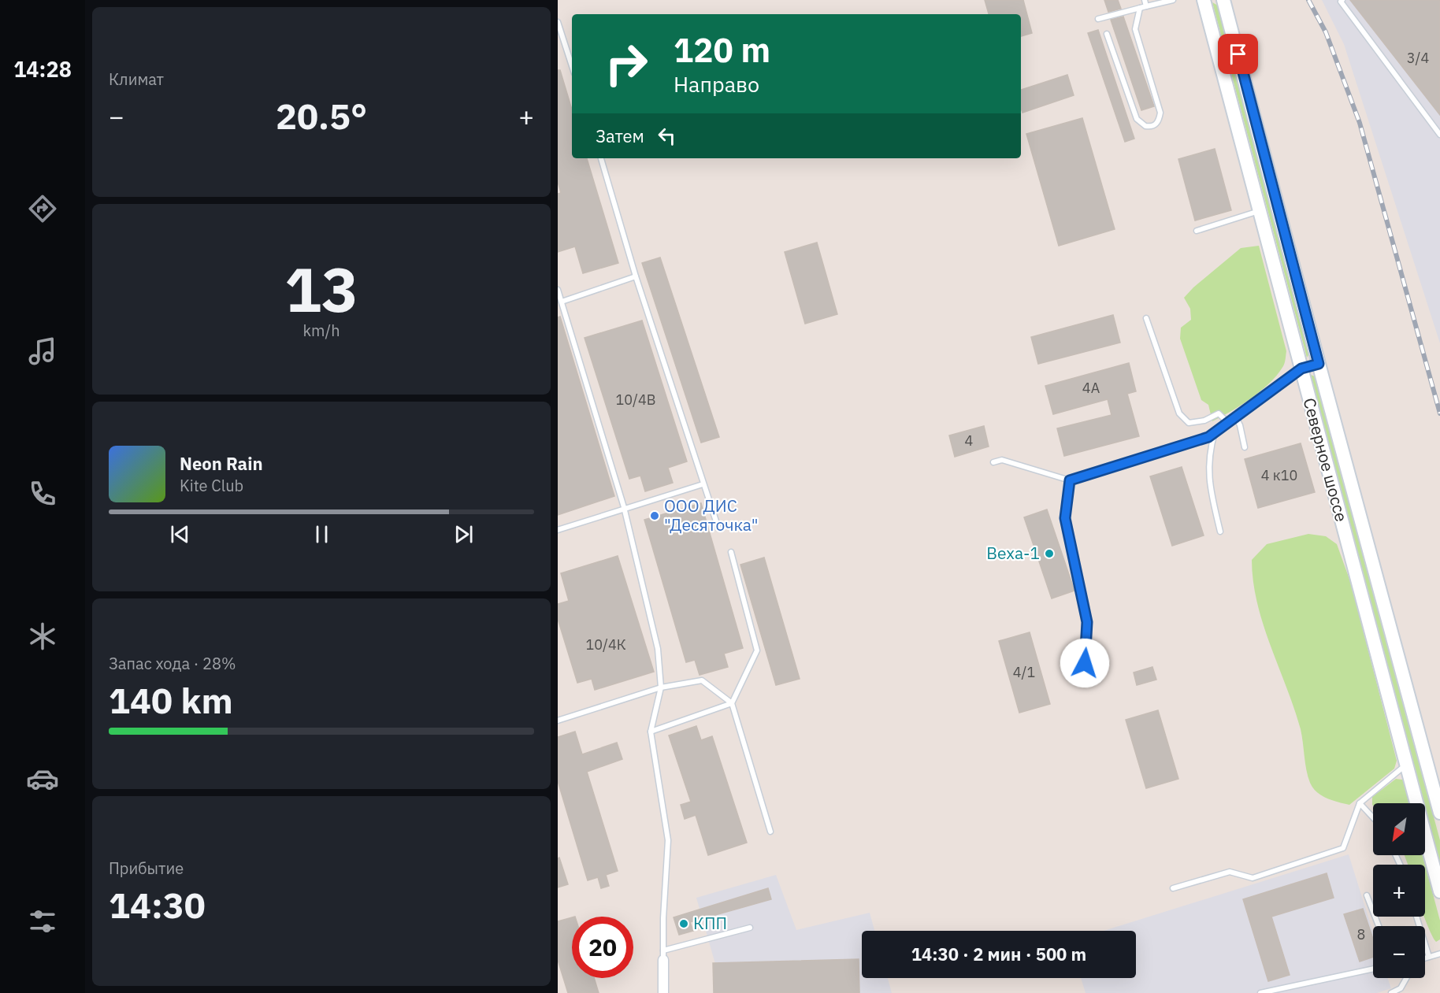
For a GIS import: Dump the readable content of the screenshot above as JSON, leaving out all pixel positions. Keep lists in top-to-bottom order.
{
  "streets": {
    "main road": ["Северное шоссе"]
  },
  "places": ["ООО ДИС \"Десяточка\"", "Веха-1", "КПП"],
  "house_numbers": [
    "3/4",
    "4А",
    "10/4В",
    "4",
    "4 к10",
    "10/4К",
    "4/1",
    "8"
  ],
  "north": "bottom left",
  "page": {
    "tabs": "14:28",
    "tile": [
      "Климат",
      ["13", "km/h"],
      ["Запас хода · 28%", "140 km"],
      ["Прибытие", "14:30"]
    ],
    "turn": ["120 m", "Направо"],
    "heat": ["−", "20.5°", "+"],
    "then": "Затем",
    "song": ["Neon Rain", "Kite Club"],
    "map_buttons": ["+", "−"],
    "limit": "20",
    "trip": "14:30 · 2 мин · 500 m"
  }
}
